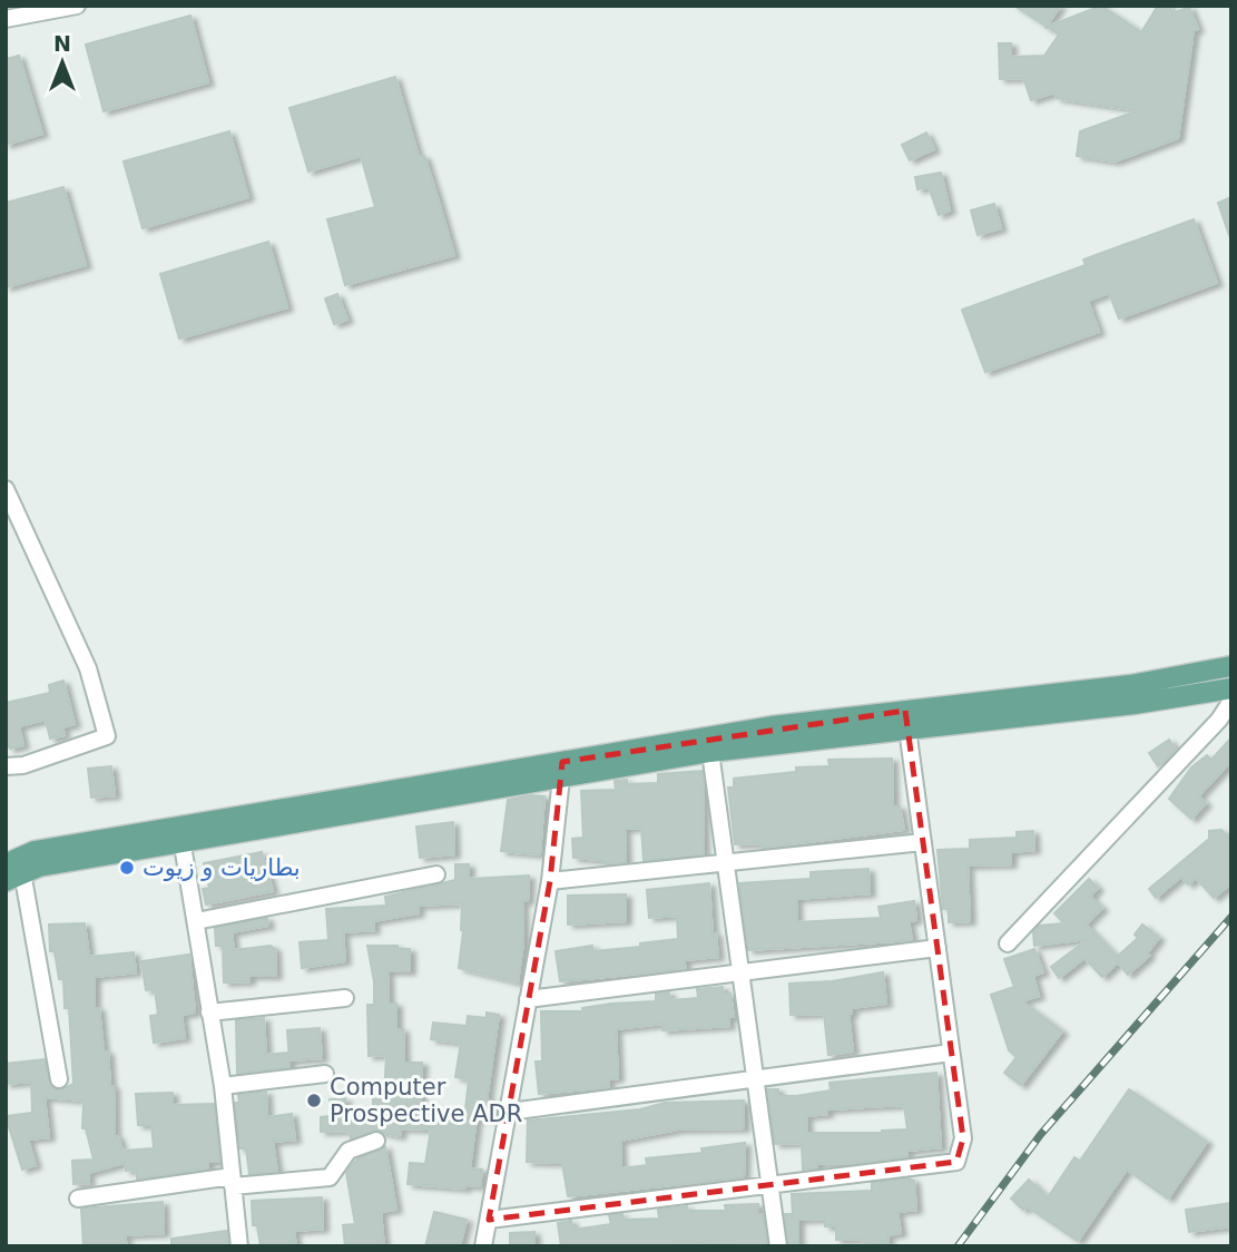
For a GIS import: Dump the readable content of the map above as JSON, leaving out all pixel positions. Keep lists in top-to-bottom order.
{
  "places": ["بطاريات و زيوت", "Computer Prospective ADR"],
  "north": "top"
}
